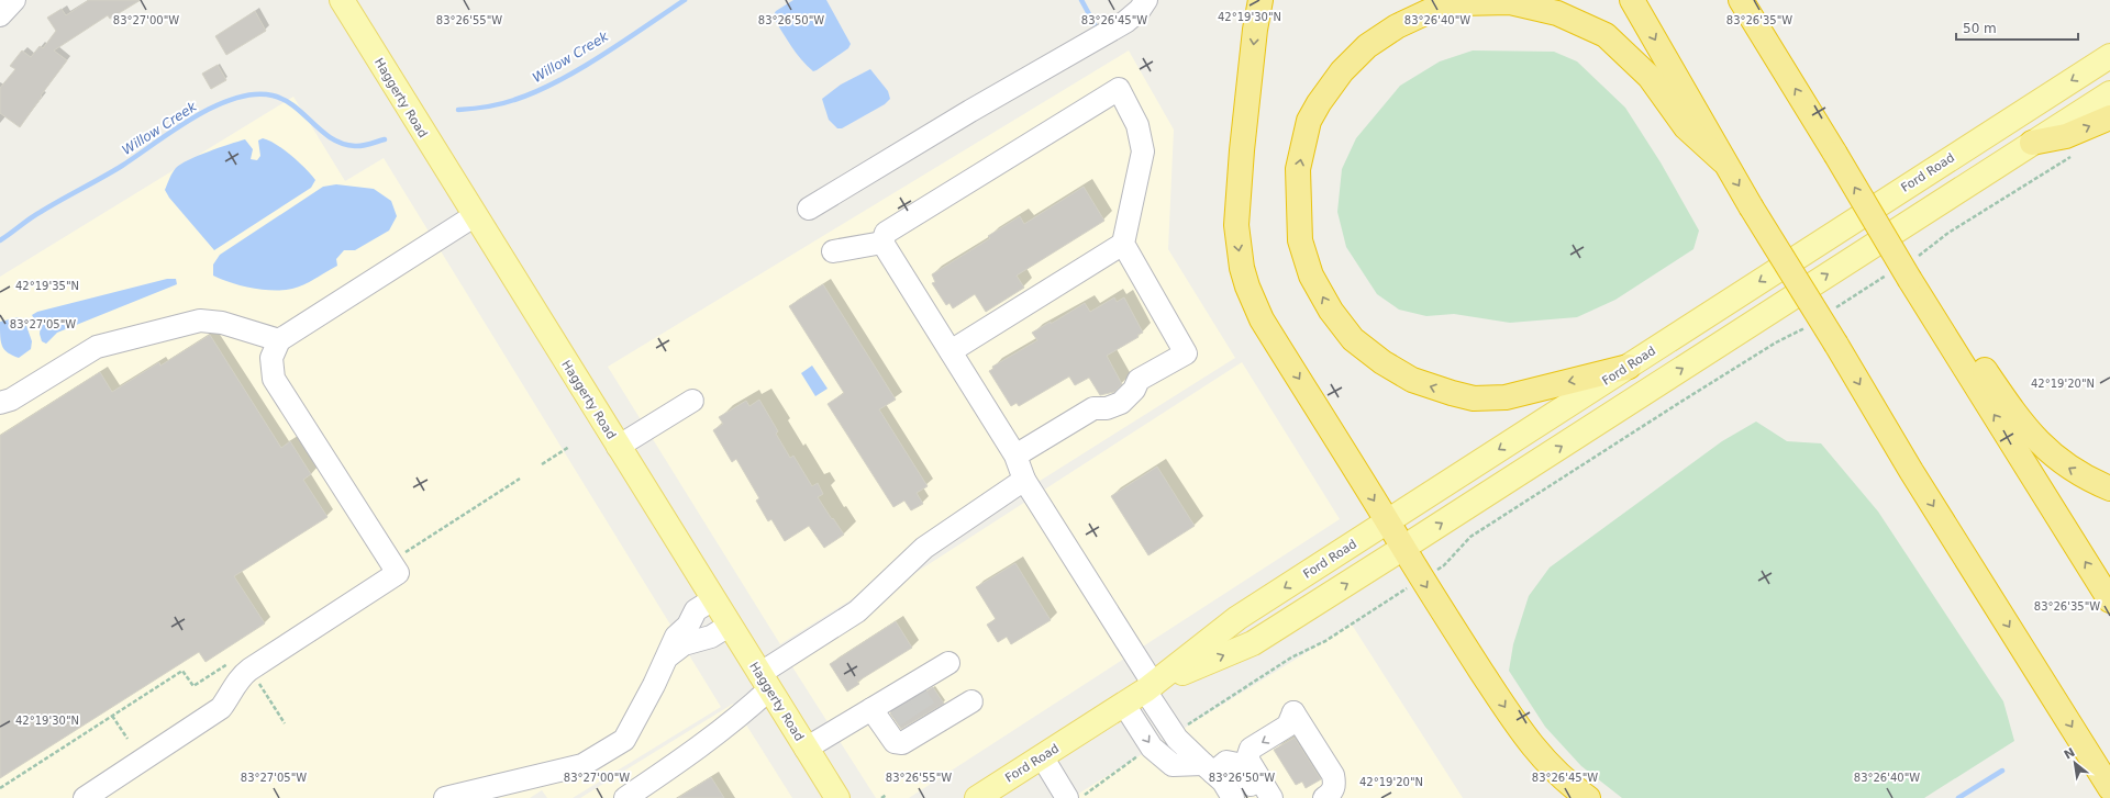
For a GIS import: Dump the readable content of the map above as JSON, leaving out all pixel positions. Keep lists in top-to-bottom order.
{
  "streets": {
    "main road": ["Haggerty Road", "Ford Road"]
  },
  "water": ["Willow Creek"],
  "scale_bar": "50 m",
  "north": "top left",
  "coordinates": [
    "42°19'30\"N",
    "83°27'00\"W",
    "83°26'55\"W",
    "83°26'50\"W",
    "83°26'45\"W",
    "83°26'40\"W",
    "83°26'35\"W",
    "42°19'35\"N",
    "83°27'05\"W",
    "42°19'20\"N"
  ]
}
